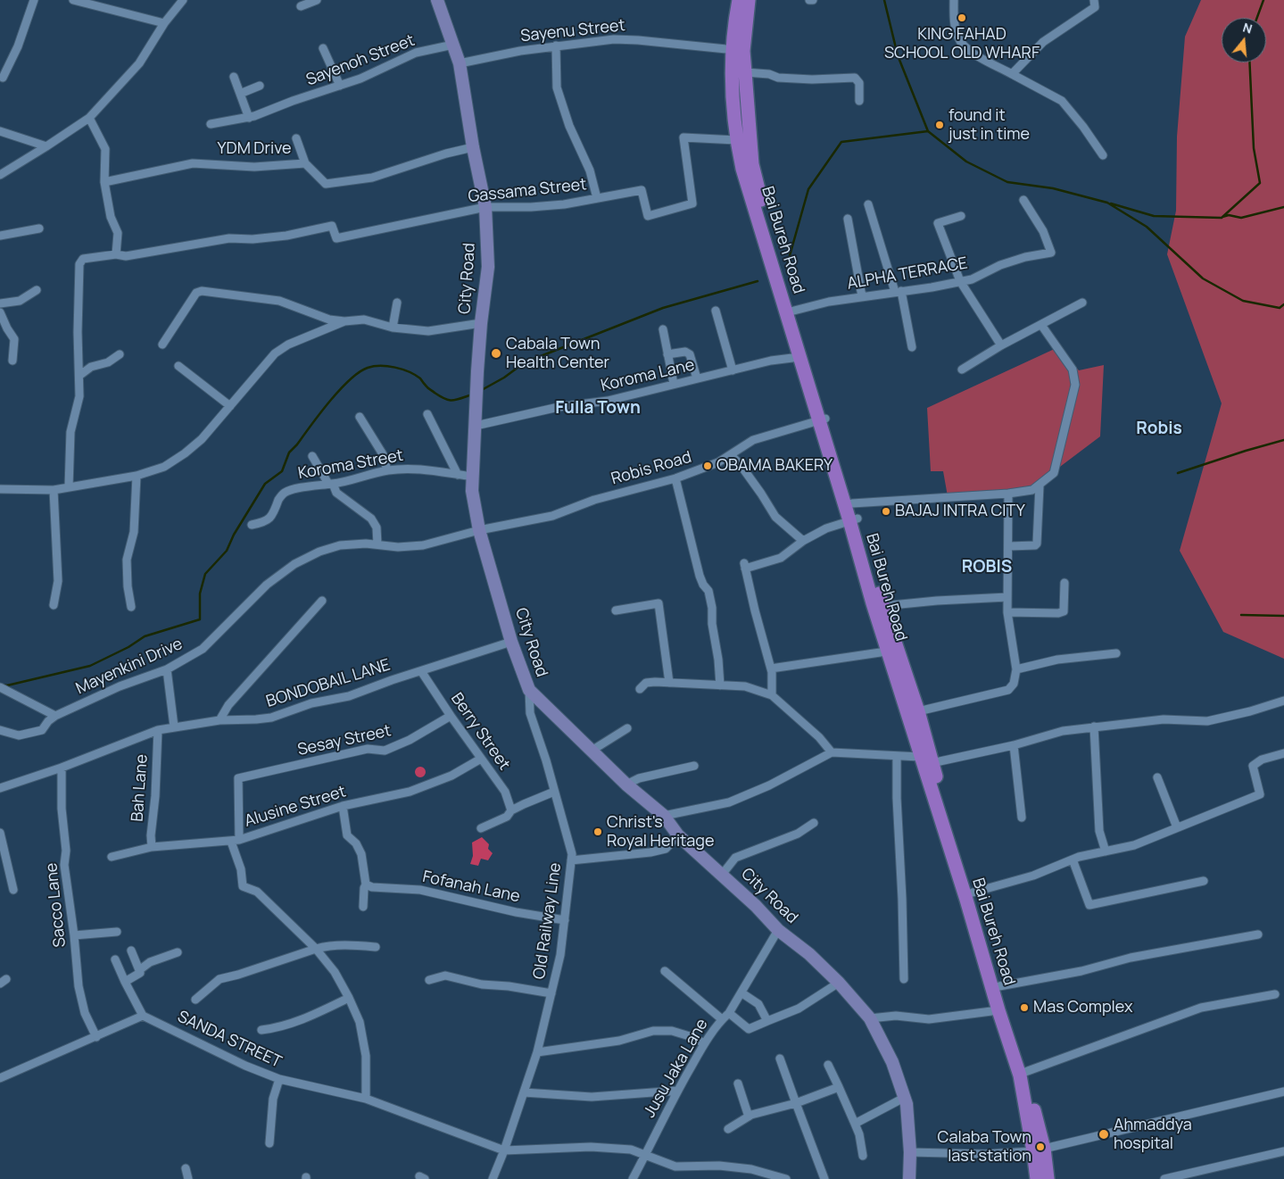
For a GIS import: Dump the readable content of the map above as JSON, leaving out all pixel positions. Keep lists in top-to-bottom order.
{
  "streets": {
    "highway": ["Bai Bureh Road"],
    "main road": ["City Road"],
    "street": [
      "Sayenu Street",
      "Sayenoh Street",
      "YDM Drive",
      "Gassama Street",
      "ALPHA TERRACE",
      "Koroma Lane",
      "Koroma Street",
      "Robis Road",
      "Mayenkini Drive",
      "BONDOBAIL LANE",
      "Berry Street",
      "Sesay Street",
      "Bah Lane",
      "Alusine Street",
      "Fofanah Lane",
      "Sacco Lane",
      "Old Railway Line",
      "SANDA STREET",
      "Jusu Jaka Lane"
    ]
  },
  "crossings": [
    ["Sayenu Street", "Bai Bureh Road"],
    ["Sayenu Street", "City Road"],
    ["Sayenoh Street", "City Road"],
    ["YDM Drive", "City Road"],
    ["Gassama Street", "Bai Bureh Road"],
    ["Gassama Street", "City Road"],
    ["Bai Bureh Road", "ALPHA TERRACE"],
    ["Bai Bureh Road", "Koroma Lane"],
    ["Bai Bureh Road", "Robis Road"],
    ["City Road", "Koroma Lane"],
    ["City Road", "Koroma Street"],
    ["City Road", "Robis Road"],
    ["City Road", "Mayenkini Drive"],
    ["City Road", "BONDOBAIL LANE"],
    ["City Road", "Old Railway Line"],
    ["City Road", "Jusu Jaka Lane"],
    ["Robis Road", "Mayenkini Drive"],
    ["BONDOBAIL LANE", "Berry Street"],
    ["BONDOBAIL LANE", "Bah Lane"],
    ["BONDOBAIL LANE", "Sacco Lane"],
    ["Berry Street", "Sesay Street"],
    ["Berry Street", "Alusine Street"],
    ["Sesay Street", "Alusine Street"],
    ["Bah Lane", "Alusine Street"],
    ["Fofanah Lane", "Old Railway Line"],
    ["Old Railway Line", "SANDA STREET"]
  ],
  "districts": ["Fulla Town", "Robis", "ROBIS"],
  "places": [
    "KING FAHAD SCHOOL OLD WHARF",
    "found it just in time",
    "Cabala Town Health Center",
    "OBAMA BAKERY",
    "BAJAJ INTRA CITY",
    "Christ's Royal Heritage",
    "Mas Complex",
    "Ahmaddya hospital",
    "Calaba Town last station"
  ],
  "north": "top"
}
